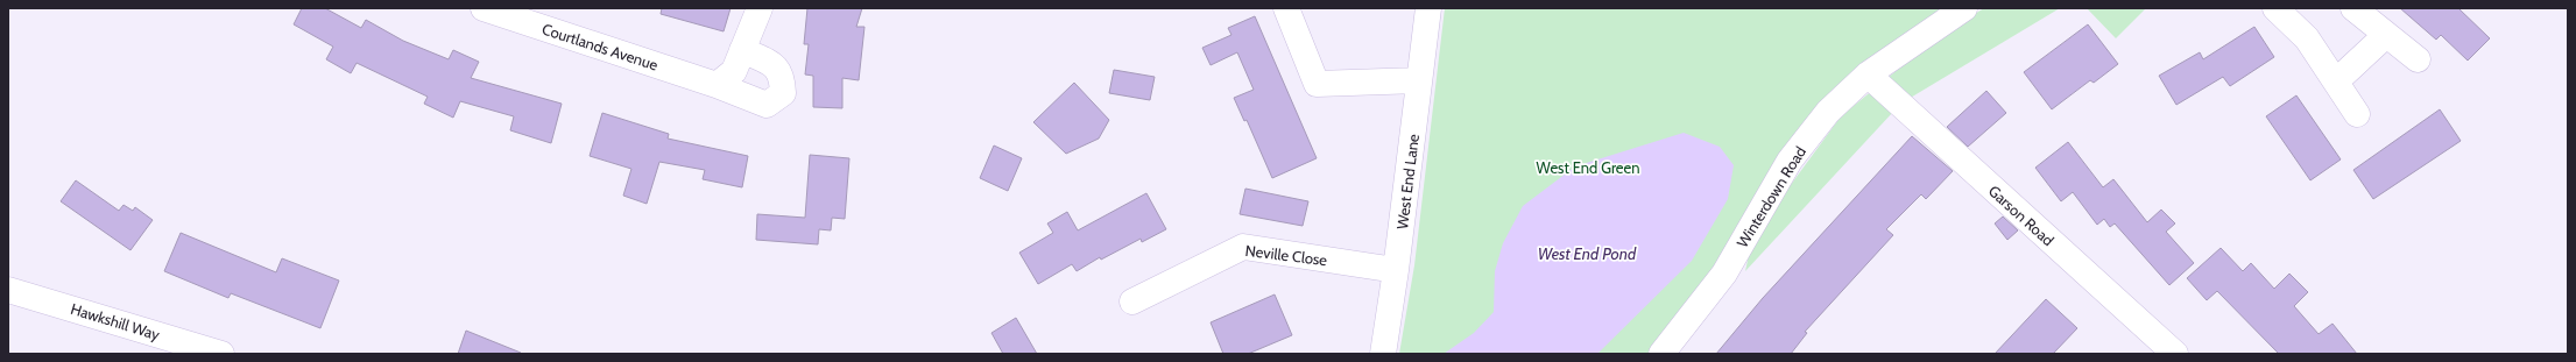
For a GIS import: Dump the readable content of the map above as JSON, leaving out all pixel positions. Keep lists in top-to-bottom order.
{
  "streets": {
    "street": [
      "Courtlands Avenue",
      "West End Lane",
      "Winterdown Road",
      "Garson Road",
      "Neville Close",
      "Hawkshill Way"
    ]
  },
  "crossings": [
    ["West End Lane", "Neville Close"],
    ["Winterdown Road", "Garson Road"]
  ],
  "water": ["West End Pond"],
  "parks": ["West End Green"]
}
